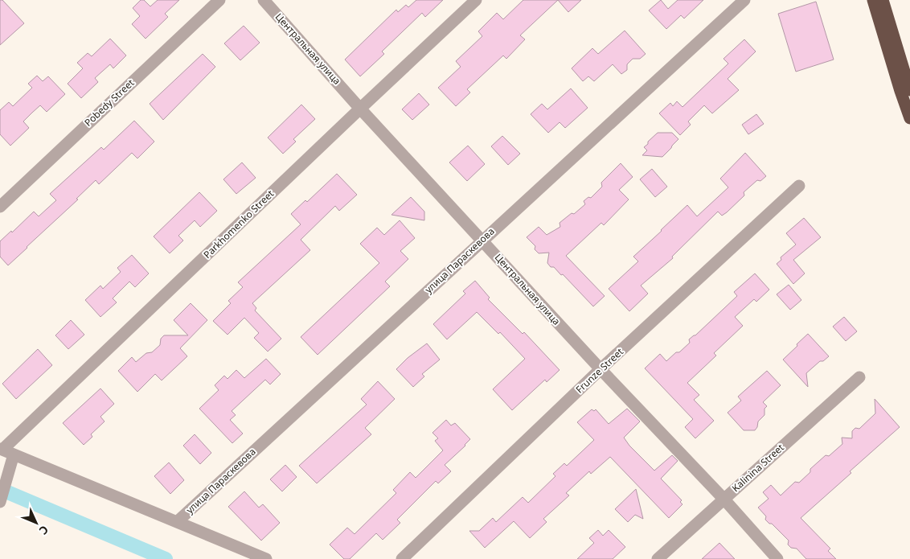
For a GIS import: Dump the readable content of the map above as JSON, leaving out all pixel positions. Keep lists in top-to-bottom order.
{
  "streets": {
    "street": [
      "Центральная улица",
      "Pobedy Street",
      "Parkhomenko Street",
      "улица Параскевова",
      "Frunze Street",
      "Kalinina Street"
    ]
  },
  "crossings": [
    ["Центральная улица", "Parkhomenko Street"],
    ["Центральная улица", "улица Параскевова"],
    ["Центральная улица", "Frunze Street"],
    ["Центральная улица", "Kalinina Street"]
  ],
  "north": "bottom right"
}
